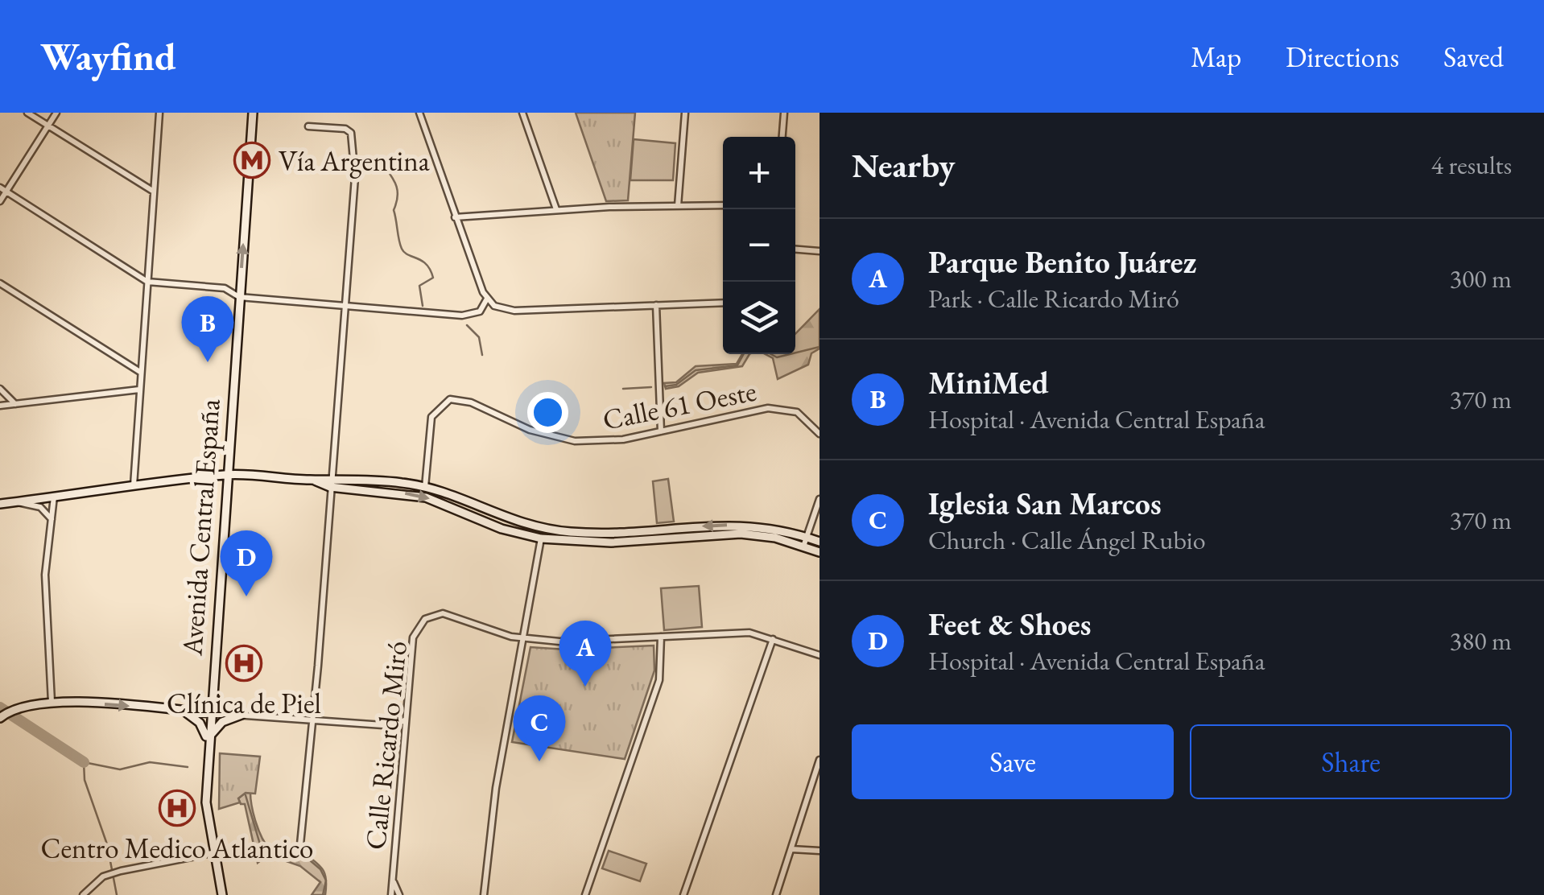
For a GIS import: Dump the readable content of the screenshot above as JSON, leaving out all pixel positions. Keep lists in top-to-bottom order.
{
  "streets": {
    "main road": ["Avenida Central España"],
    "street": ["Calle 61 Oeste", "Calle Ricardo Miró"]
  },
  "places": {
    "metro station": ["Vía Argentina"],
    "hospital": ["Clínica de Piel", "Centro Medico Atlantico"]
  },
  "page": {
    "header": "Wayfind",
    "nav": ["Map", "Directions", "Saved"],
    "heading": ["Nearby", "4 results"],
    "map_buttons": ["+", "−"],
    "list": [
      {
        "mark": "A",
        "name": "Parque Benito Juárez",
        "note": "Park · Calle Ricardo Miró",
        "value": "300 m"
      },
      {
        "mark": "B",
        "name": "MiniMed",
        "note": "Hospital · Avenida Central España",
        "value": "370 m"
      },
      {
        "mark": "C",
        "name": "Iglesia San Marcos",
        "note": "Church · Calle Ángel Rubio",
        "value": "370 m"
      },
      {
        "mark": "D",
        "name": "Feet & Shoes",
        "note": "Hospital · Avenida Central España",
        "value": "380 m"
      }
    ],
    "pins": [
      "B",
      "D",
      "A",
      "C"
    ],
    "buttons": ["Save", "Share"]
  }
}
